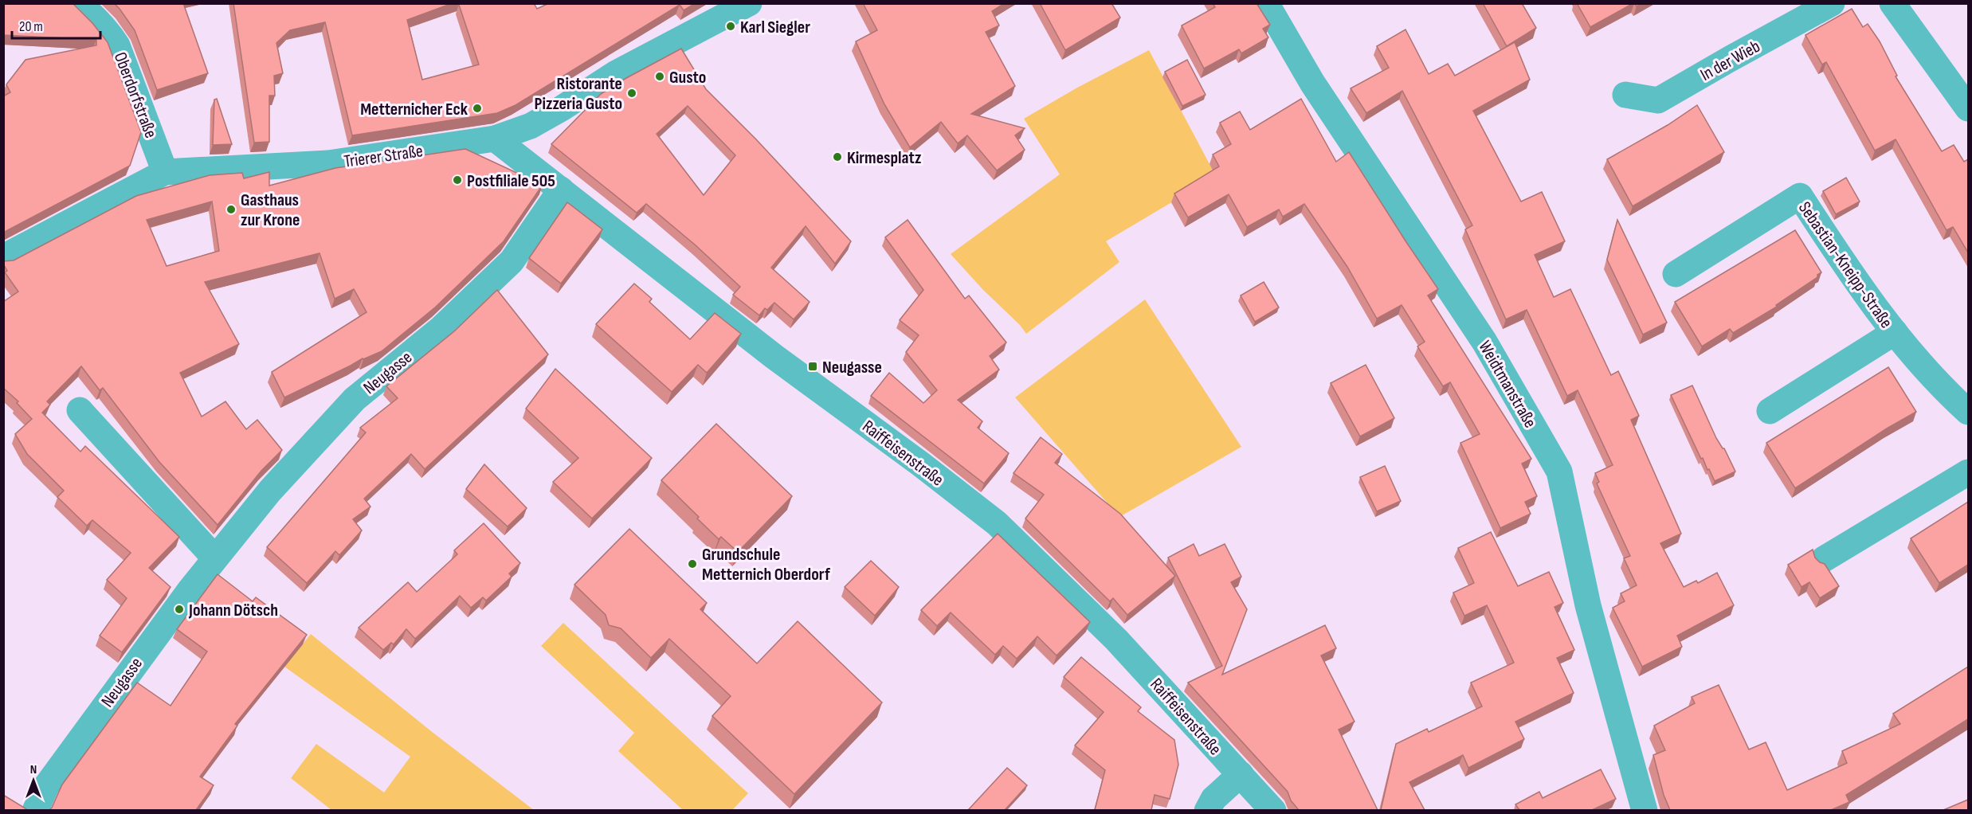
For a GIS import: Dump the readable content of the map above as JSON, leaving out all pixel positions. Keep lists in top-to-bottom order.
{
  "streets": {
    "street": [
      "In der Wieb",
      "Oberdorfstraße",
      "Trierer Straße",
      "Sebastian-Kneipp-Straße",
      "Neugasse",
      "Weidtmanstraße",
      "Raiffeisenstraße"
    ]
  },
  "crossings": [
    ["Oberdorfstraße", "Trierer Straße"],
    ["Trierer Straße", "Raiffeisenstraße"],
    ["Neugasse", "Raiffeisenstraße"]
  ],
  "places": {
    "other": [
      "Karl Siegler",
      "Gusto",
      "Ristorante Pizzeria Gusto",
      "Metternicher Eck",
      "Kirmesplatz",
      "Postfiliale 505",
      "Gasthaus zur Krone",
      "Grundschule Metternich Oberdorf",
      "Johann Dötsch"
    ],
    "transit": ["Neugasse"]
  },
  "scale_bar": "20 m",
  "north": "top"
}
